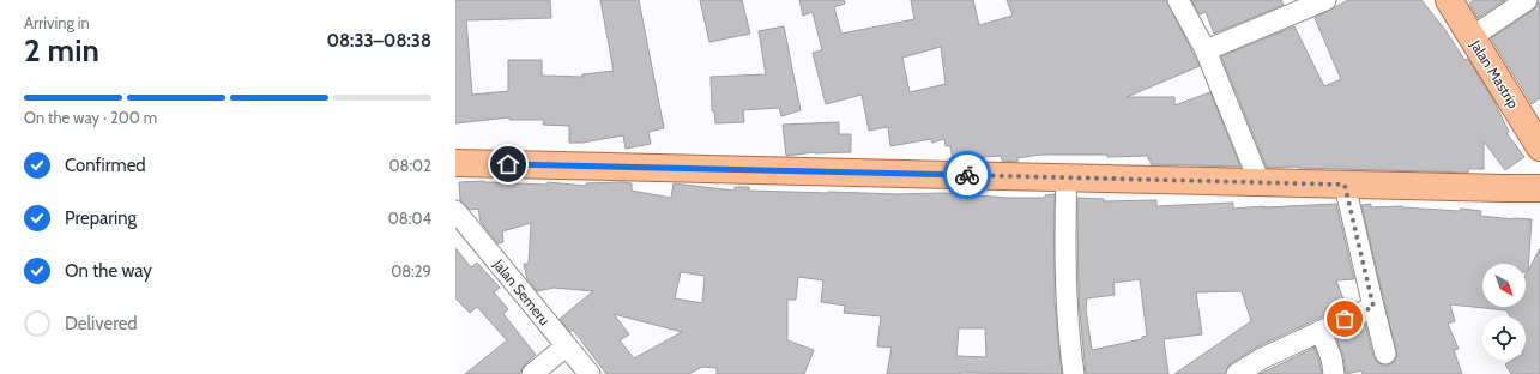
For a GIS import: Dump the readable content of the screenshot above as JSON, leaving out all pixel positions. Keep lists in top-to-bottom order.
{
  "streets": {
    "main road": ["Jalan Mastrip"],
    "street": ["Jalan Semeru"]
  },
  "north": "bottom right",
  "page": {
    "heading": ["2 min", "Arriving in", "08:33–08:38"],
    "bar": "On the way · 200 m",
    "list": [
      ["Confirmed", "08:02"],
      ["Preparing", "08:04"],
      ["On the way", "08:29"],
      "Delivered"
    ]
  }
}
